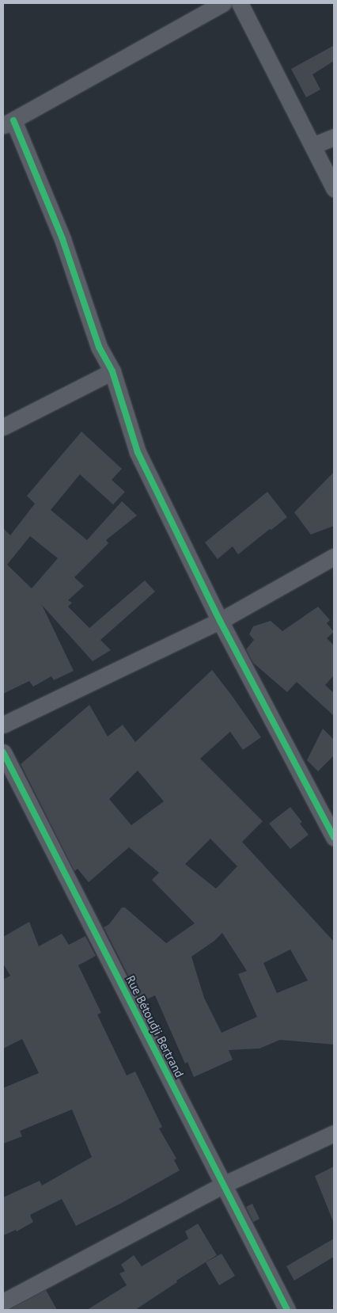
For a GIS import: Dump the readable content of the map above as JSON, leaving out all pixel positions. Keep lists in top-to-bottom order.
{
  "streets": {
    "street": ["Rue Bétoudji Bertrand"]
  }
}
